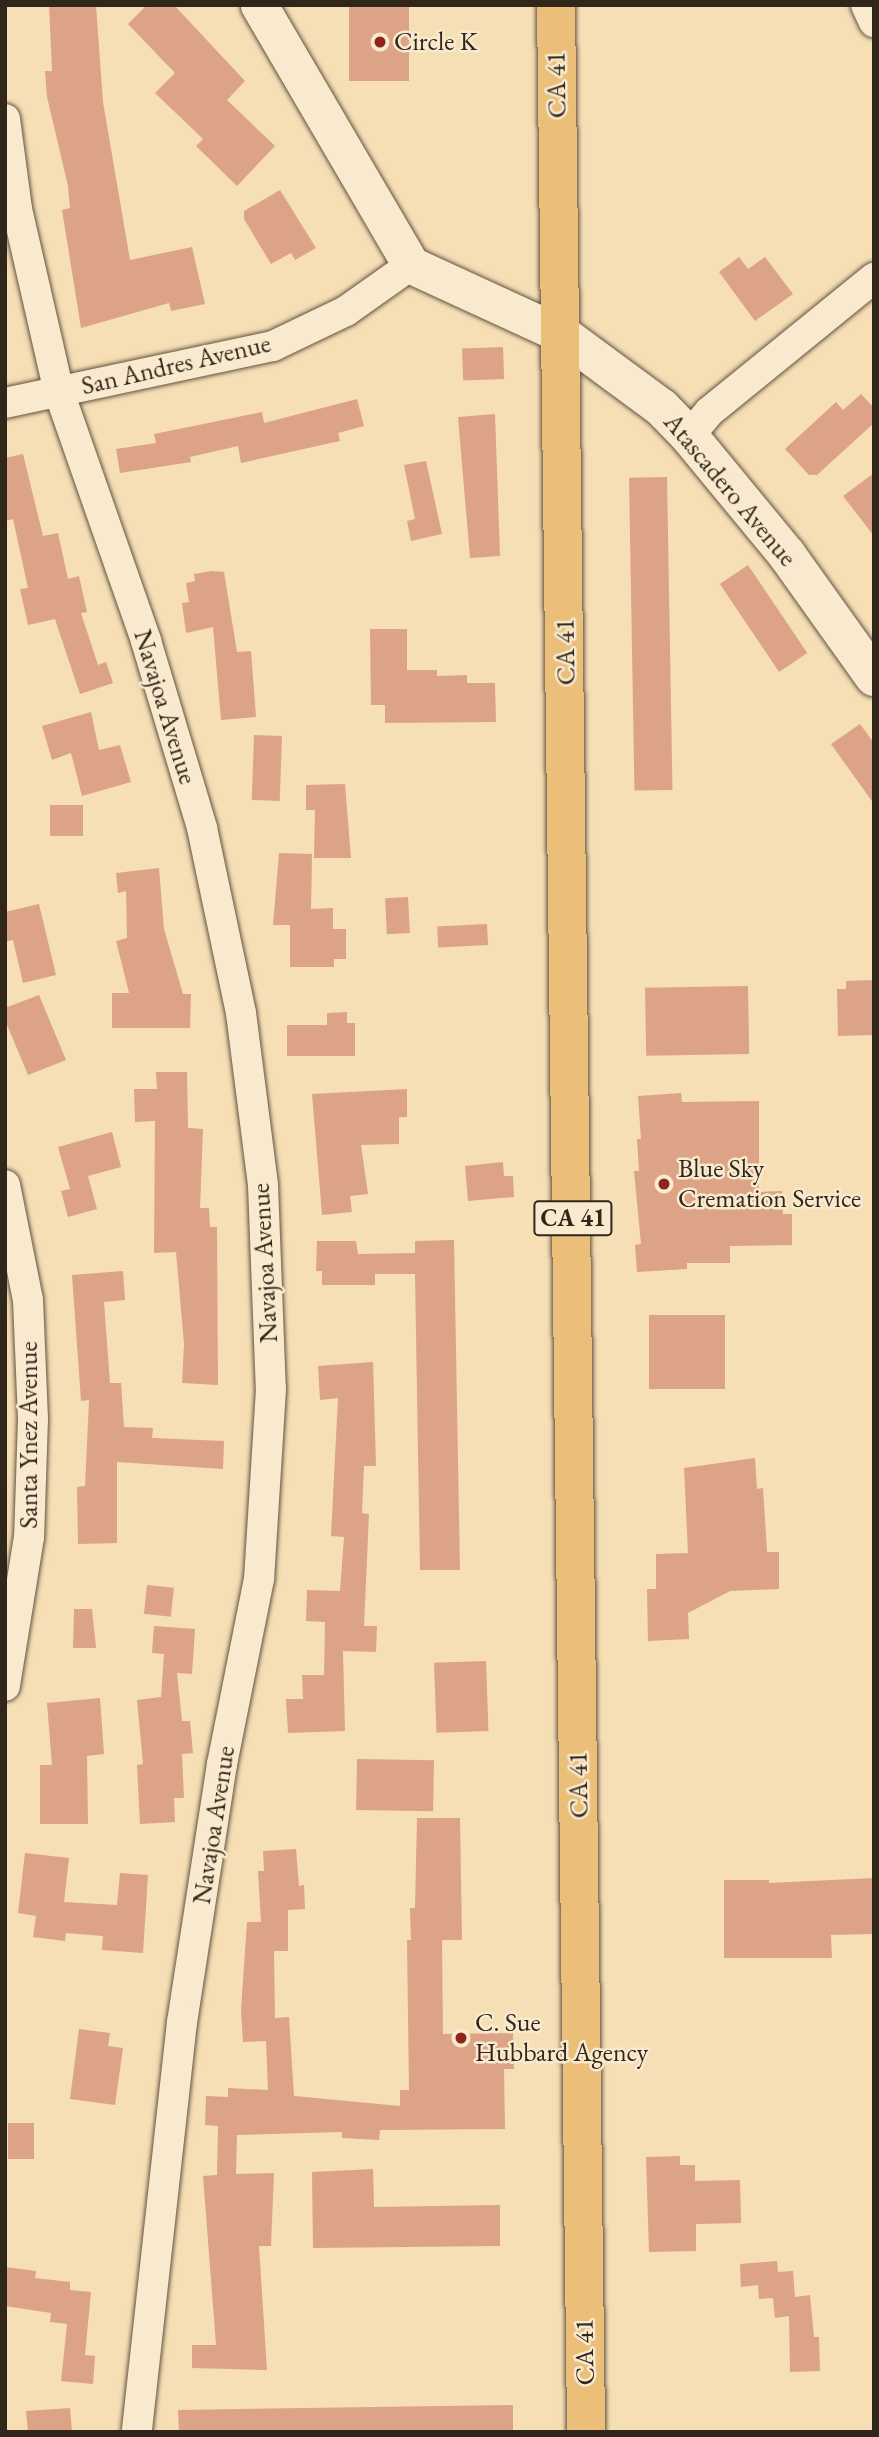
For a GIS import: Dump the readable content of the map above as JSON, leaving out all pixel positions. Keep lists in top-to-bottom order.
{
  "streets": {
    "main road": ["CA 41", "Atascadero Avenue"],
    "street": ["San Andres Avenue", "Navajoa Avenue", "Santa Ynez Avenue"]
  },
  "crossings": [
    ["CA 41", "Atascadero Avenue"],
    ["San Andres Avenue", "Atascadero Avenue"],
    ["San Andres Avenue", "Navajoa Avenue"]
  ],
  "places": ["Circle K", "Blue Sky Cremation Service", "C. Sue Hubbard Agency"]
}
